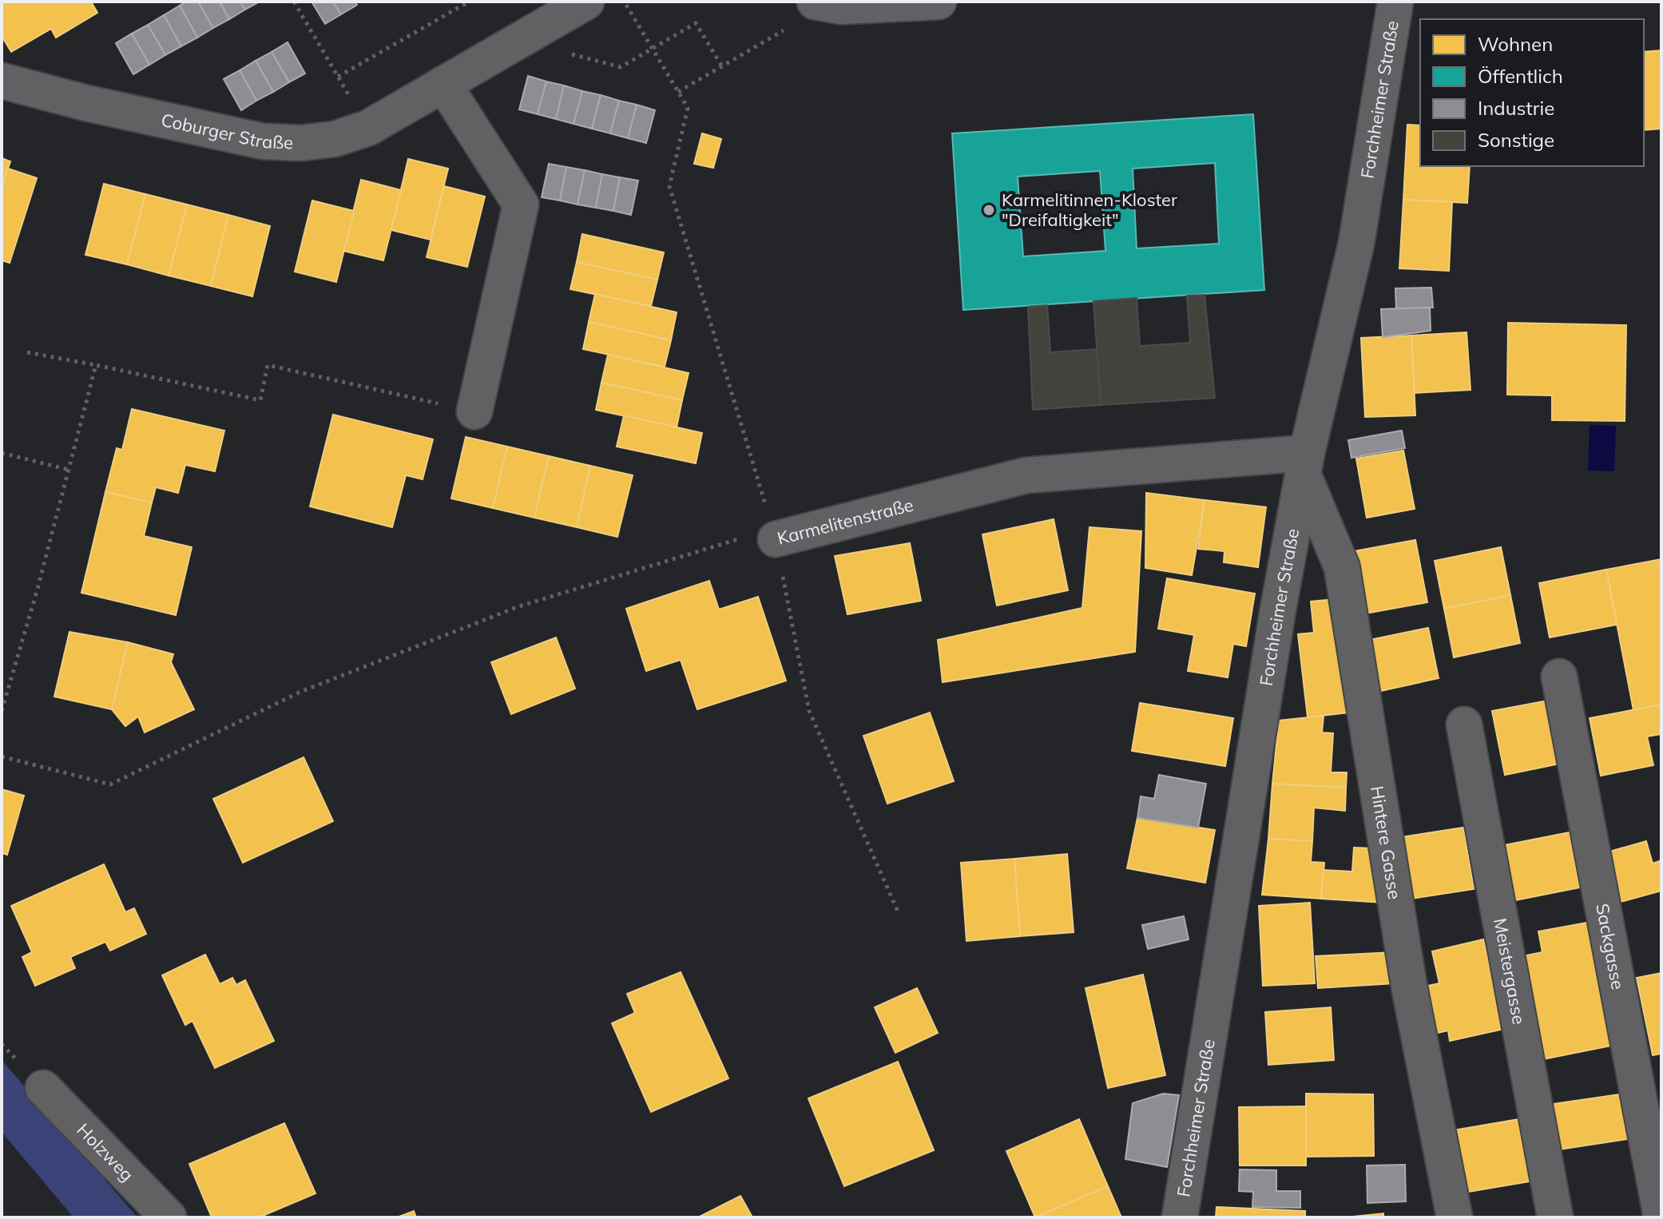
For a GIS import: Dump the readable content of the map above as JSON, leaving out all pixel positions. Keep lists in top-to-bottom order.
{
  "streets": {
    "street": [
      "Forchheimer Straße",
      "Coburger Straße",
      "Karmelitenstraße",
      "Hintere Gasse",
      "Sackgasse",
      "Meistergasse",
      "Holzweg"
    ]
  },
  "crossings": [
    ["Forchheimer Straße", "Karmelitenstraße"],
    ["Forchheimer Straße", "Hintere Gasse"],
    ["Karmelitenstraße", "Hintere Gasse"]
  ],
  "places": ["Karmelitinnen-Kloster \"Dreifaltigkeit\""],
  "legend": [
    "Wohnen",
    "Öffentlich",
    "Industrie",
    "Sonstige"
  ]
}
